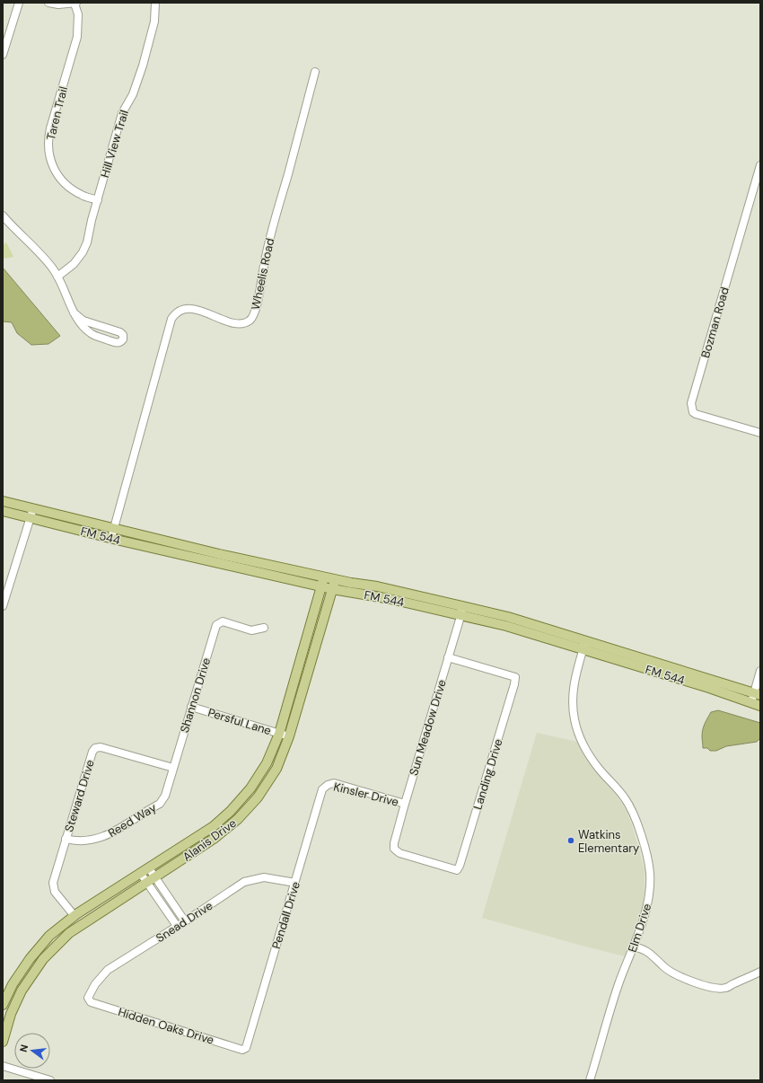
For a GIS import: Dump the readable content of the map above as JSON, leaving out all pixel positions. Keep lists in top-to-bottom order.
{
  "streets": {
    "main road": ["FM 544", "Alanis Drive"],
    "street": [
      "Taren Trail",
      "Hill View Trail",
      "Wheelis Road",
      "Bozman Road",
      "Shannon Drive",
      "Persful Lane",
      "Sun Meadow Drive",
      "Landing Drive",
      "Kinsler Drive",
      "Steward Drive",
      "Reed Way",
      "Pendall Drive",
      "Snead Drive",
      "Elm Drive",
      "Hidden Oaks Drive"
    ]
  },
  "crossings": [
    ["Taren Trail", "Hill View Trail"],
    ["Wheelis Road", "FM 544"],
    ["FM 544", "Sun Meadow Drive"],
    ["FM 544", "Alanis Drive"],
    ["FM 544", "Elm Drive"],
    ["Shannon Drive", "Persful Lane"],
    ["Shannon Drive", "Steward Drive"],
    ["Shannon Drive", "Reed Way"],
    ["Persful Lane", "Alanis Drive"],
    ["Sun Meadow Drive", "Landing Drive"],
    ["Sun Meadow Drive", "Kinsler Drive"],
    ["Kinsler Drive", "Pendall Drive"],
    ["Steward Drive", "Reed Way"],
    ["Steward Drive", "Alanis Drive"],
    ["Pendall Drive", "Snead Drive"],
    ["Pendall Drive", "Hidden Oaks Drive"],
    ["Snead Drive", "Hidden Oaks Drive"]
  ],
  "places": ["Watkins Elementary"],
  "north": "left"
}
